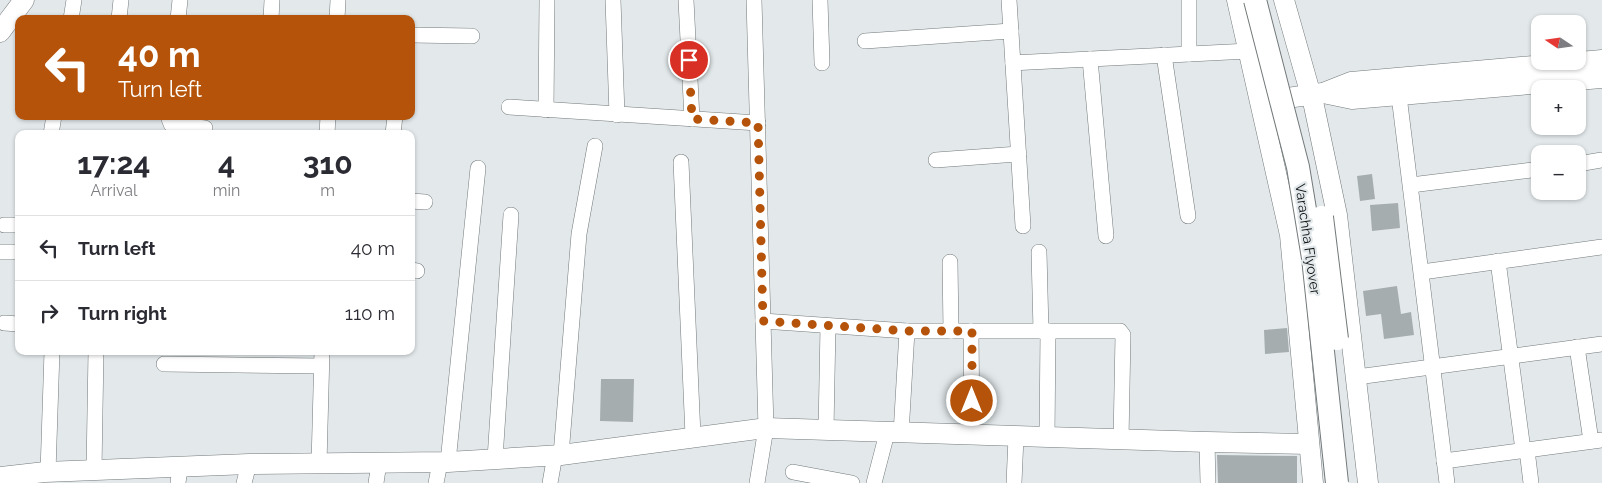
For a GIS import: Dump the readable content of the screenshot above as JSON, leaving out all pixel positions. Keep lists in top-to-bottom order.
{
  "streets": {
    "main road": ["Varachha Flyover"]
  },
  "north": "left",
  "page": {
    "map_buttons": ["+", "−"],
    "turn": ["40 m", "Turn left"],
    "eta": [
      "17:24",
      "Arrival",
      "4",
      "min",
      "310",
      "m"
    ],
    "list": [
      {
        "name": "Turn left",
        "value": "40 m"
      },
      {
        "name": "Turn right",
        "value": "110 m"
      }
    ]
  }
}
